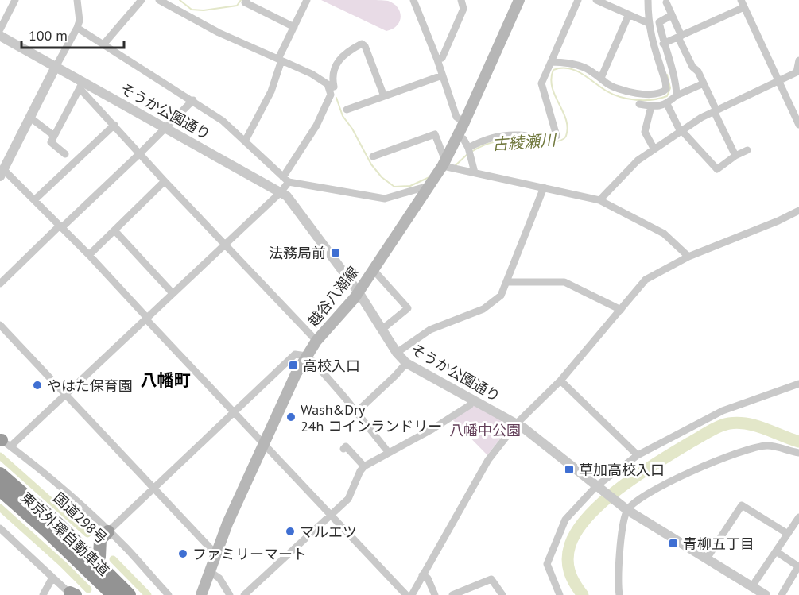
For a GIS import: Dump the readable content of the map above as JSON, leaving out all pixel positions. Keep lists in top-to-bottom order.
{
  "streets": {
    "highway": ["国道298号", "東京外環自動車道"],
    "main road": ["越谷八潮線"],
    "street": ["そうか公園通り"]
  },
  "crossings": [
    ["そうか公園通り", "越谷八潮線"]
  ],
  "districts": ["八幡町"],
  "water": ["古綾瀬川"],
  "parks": ["八幡中公園"],
  "places": {
    "transit": [
      "法務局前",
      "高校入口",
      "草加高校入口",
      "青柳五丁目"
    ],
    "other": [
      "やはた保育園",
      "Wash&Dry 24h コインランドリー",
      "マルエツ",
      "ファミリーマート"
    ]
  },
  "scale_bar": "100 m"
}
